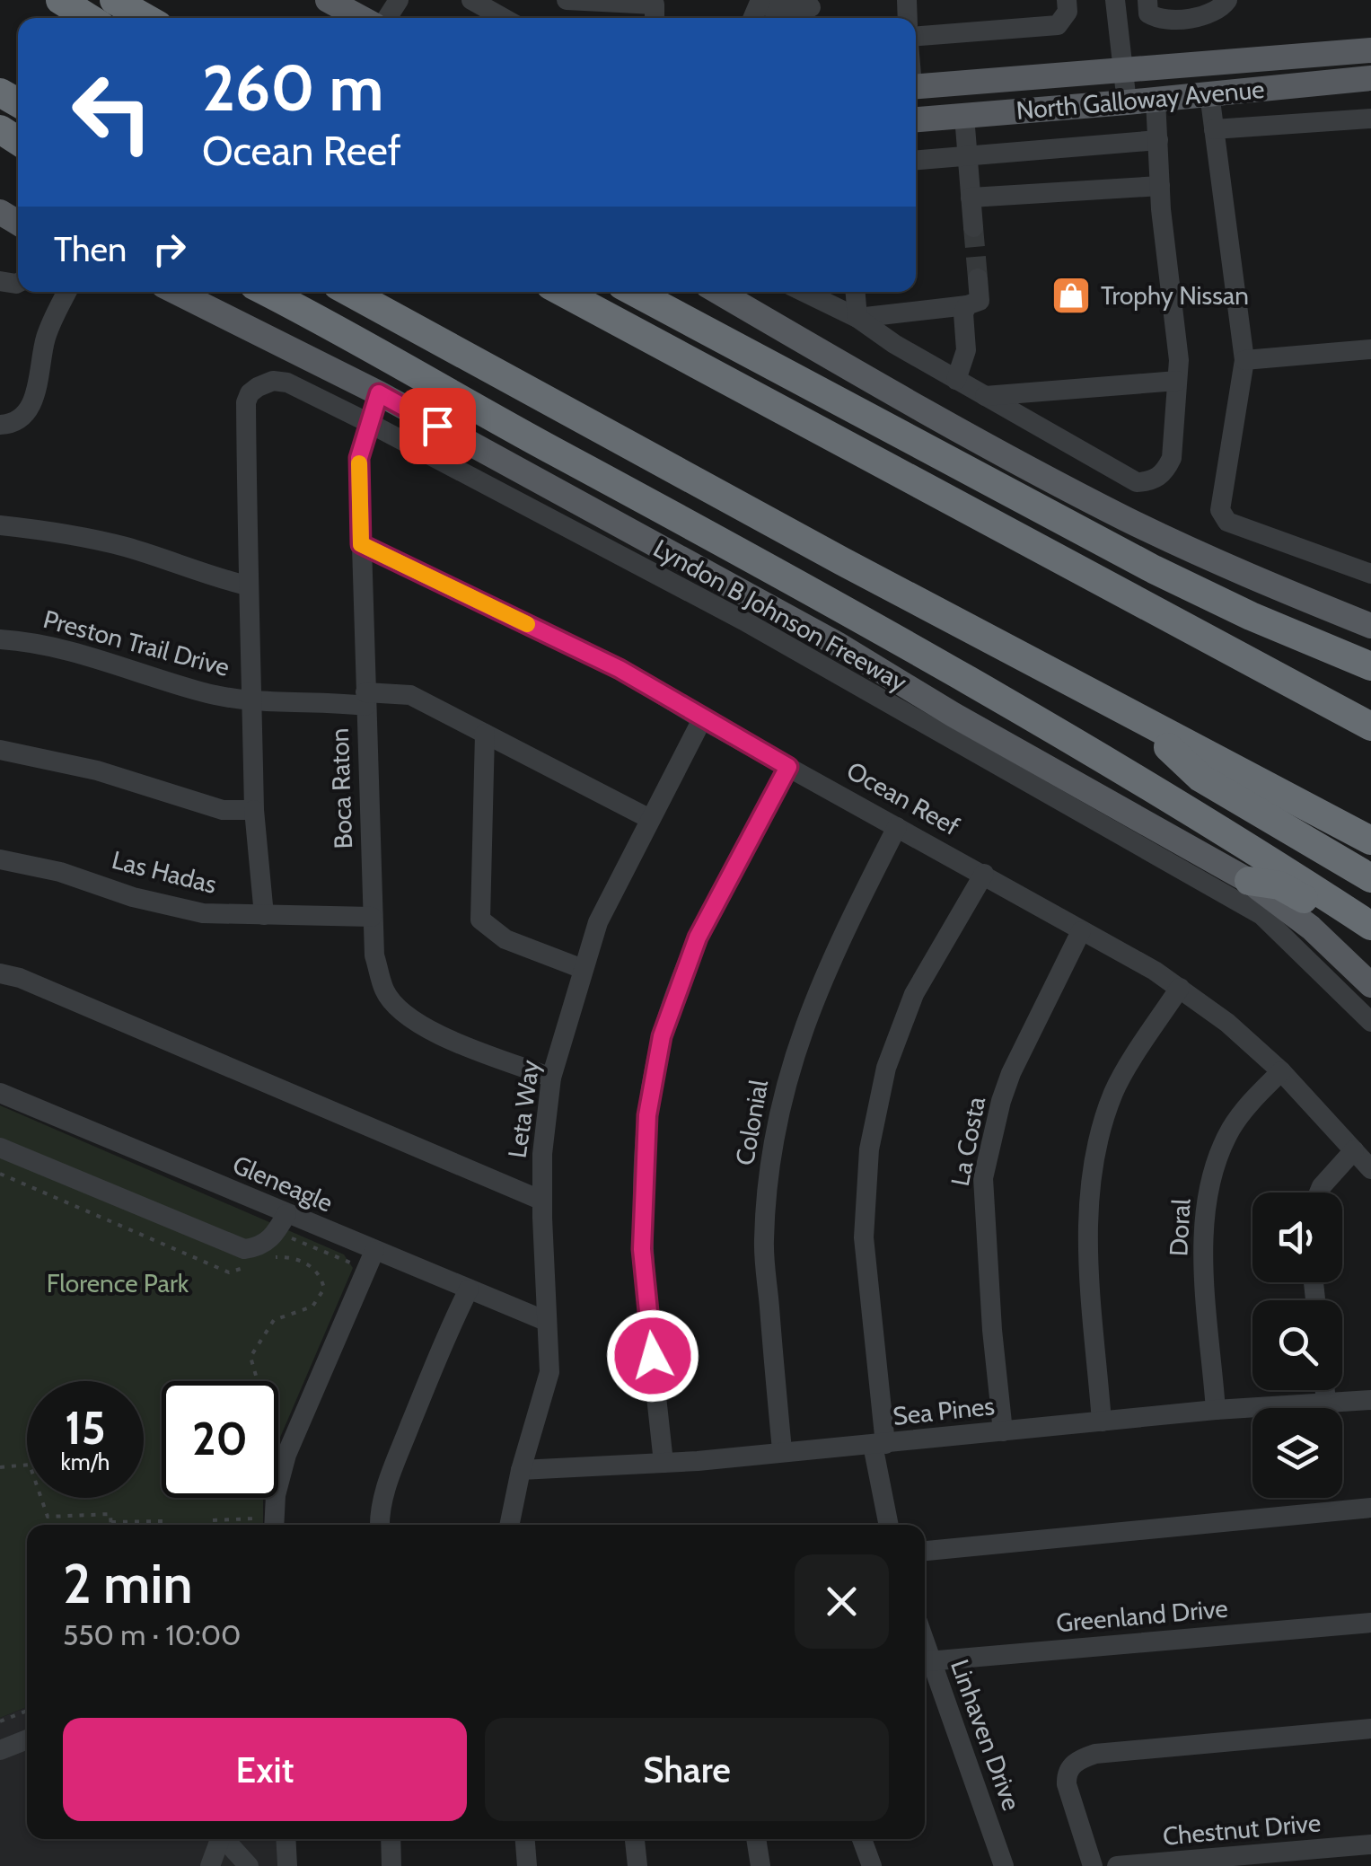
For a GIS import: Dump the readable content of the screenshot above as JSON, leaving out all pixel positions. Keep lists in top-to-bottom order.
{
  "streets": {
    "main road": ["North Galloway Avenue", "Lyndon B Johnson Freeway"],
    "street": [
      "Preston Trail Drive",
      "Boca Raton",
      "Ocean Reef",
      "Las Hadas",
      "Leta Way",
      "Colonial",
      "La Costa",
      "Gleneagle",
      "Doral",
      "Sea Pines",
      "Greenland Drive",
      "Linhaven Drive",
      "Chestnut Drive"
    ]
  },
  "crossings": [
    ["Lyndon B Johnson Freeway", "Boca Raton"],
    ["Preston Trail Drive", "Boca Raton"],
    ["Preston Trail Drive", "Leta Way"],
    ["Boca Raton", "Ocean Reef"],
    ["Boca Raton", "Las Hadas"],
    ["Boca Raton", "Leta Way"],
    ["Ocean Reef", "Leta Way"],
    ["Ocean Reef", "Colonial"],
    ["Ocean Reef", "La Costa"],
    ["Ocean Reef", "Doral"],
    ["Leta Way", "Gleneagle"],
    ["Leta Way", "Sea Pines"],
    ["Colonial", "Sea Pines"],
    ["La Costa", "Sea Pines"],
    ["Doral", "Sea Pines"]
  ],
  "parks": ["Florence Park"],
  "places": {
    "shop": ["Trophy Nissan"]
  },
  "page": {
    "turn": ["260 m", "Ocean Reef"],
    "then": "Then",
    "speed": "15 km/h",
    "limit": "20",
    "heading": ["2 min", "550 m · 10:00"],
    "buttons": ["Exit", "Share"]
  }
}
